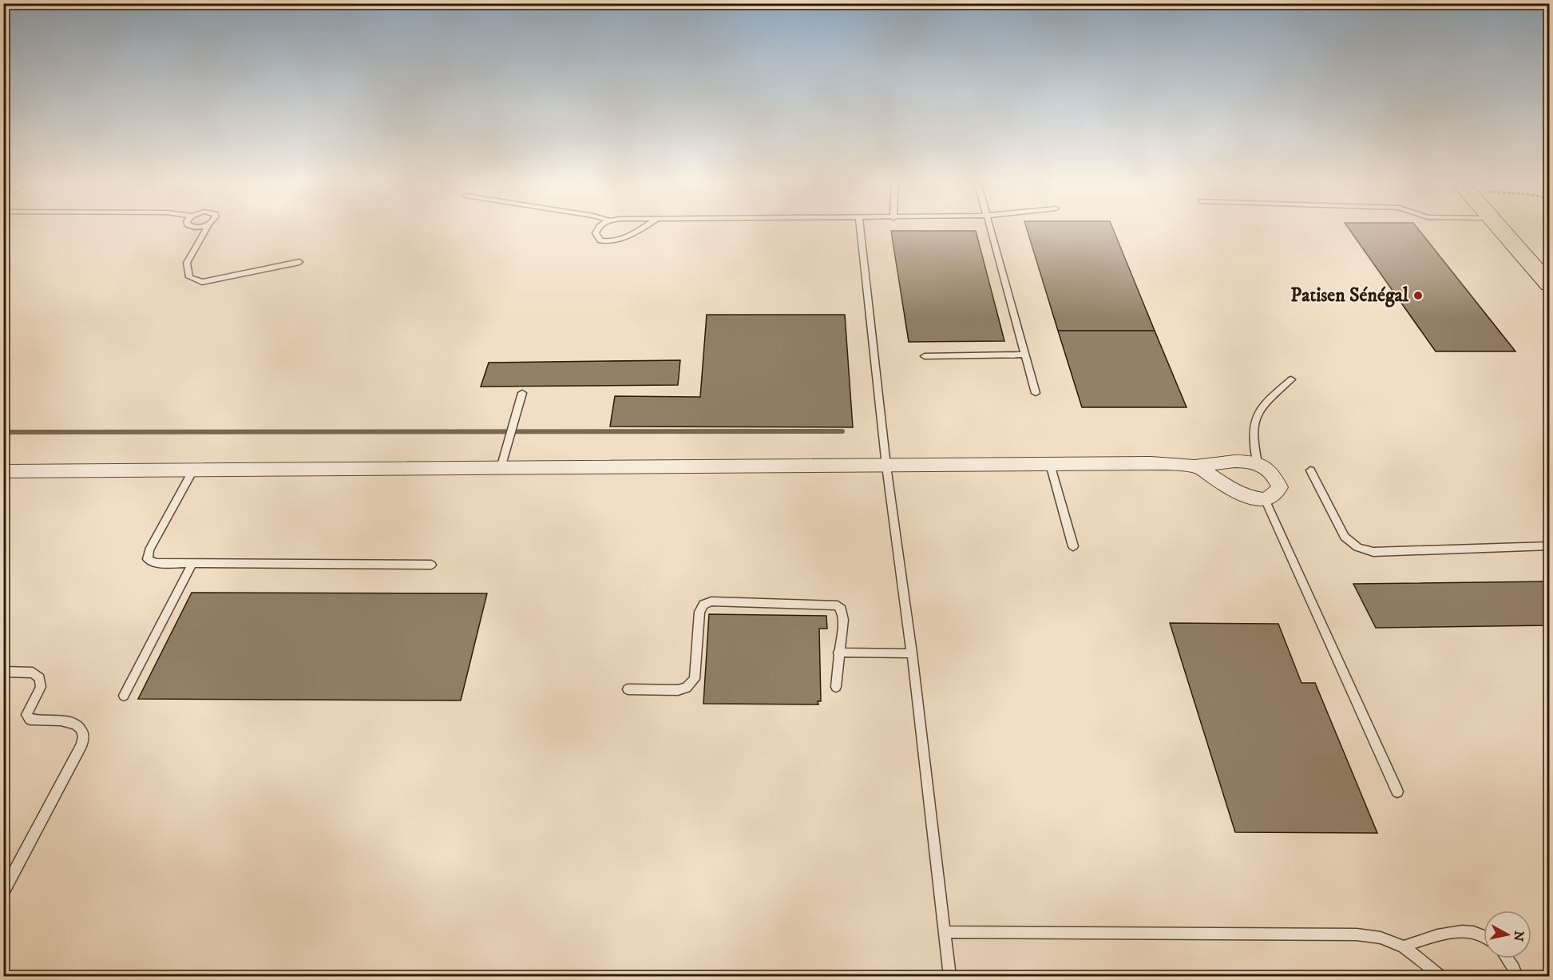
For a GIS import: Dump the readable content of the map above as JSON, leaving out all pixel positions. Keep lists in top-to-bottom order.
{
  "places": ["Patisen Sénégal"],
  "north": "right"
}
